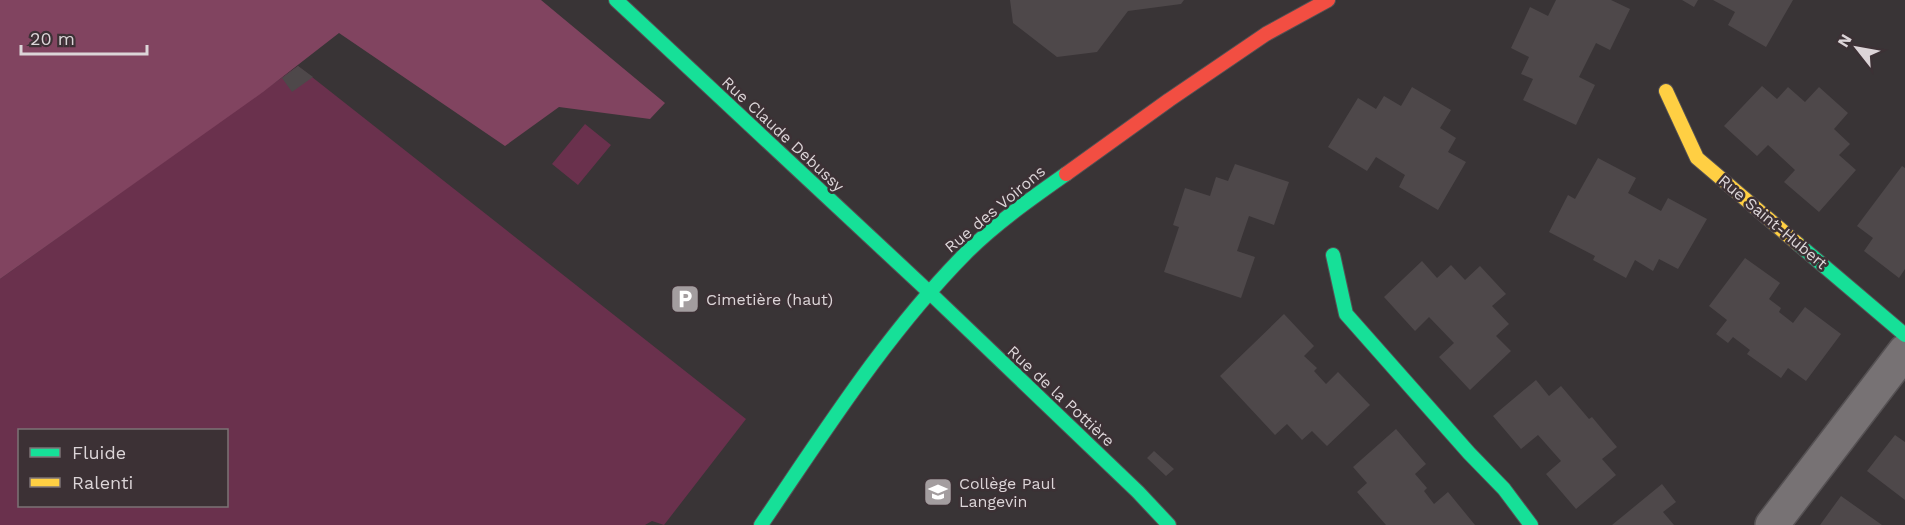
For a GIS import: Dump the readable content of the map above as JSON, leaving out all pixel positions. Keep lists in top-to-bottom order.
{
  "streets": {
    "street": [
      "Rue Claude Debussy",
      "Rue des Voirons",
      "Rue Saint-Hubert",
      "Rue de la Pottière"
    ]
  },
  "crossings": [
    ["Rue Claude Debussy", "Rue des Voirons"],
    ["Rue Claude Debussy", "Rue de la Pottière"],
    ["Rue des Voirons", "Rue de la Pottière"]
  ],
  "places": {
    "parking": ["Cimetière (haut)"],
    "school or university": ["Collège Paul Langevin"]
  },
  "legend": ["Fluide", "Ralenti"],
  "scale_bar": "20 m",
  "north": "top left"
}
